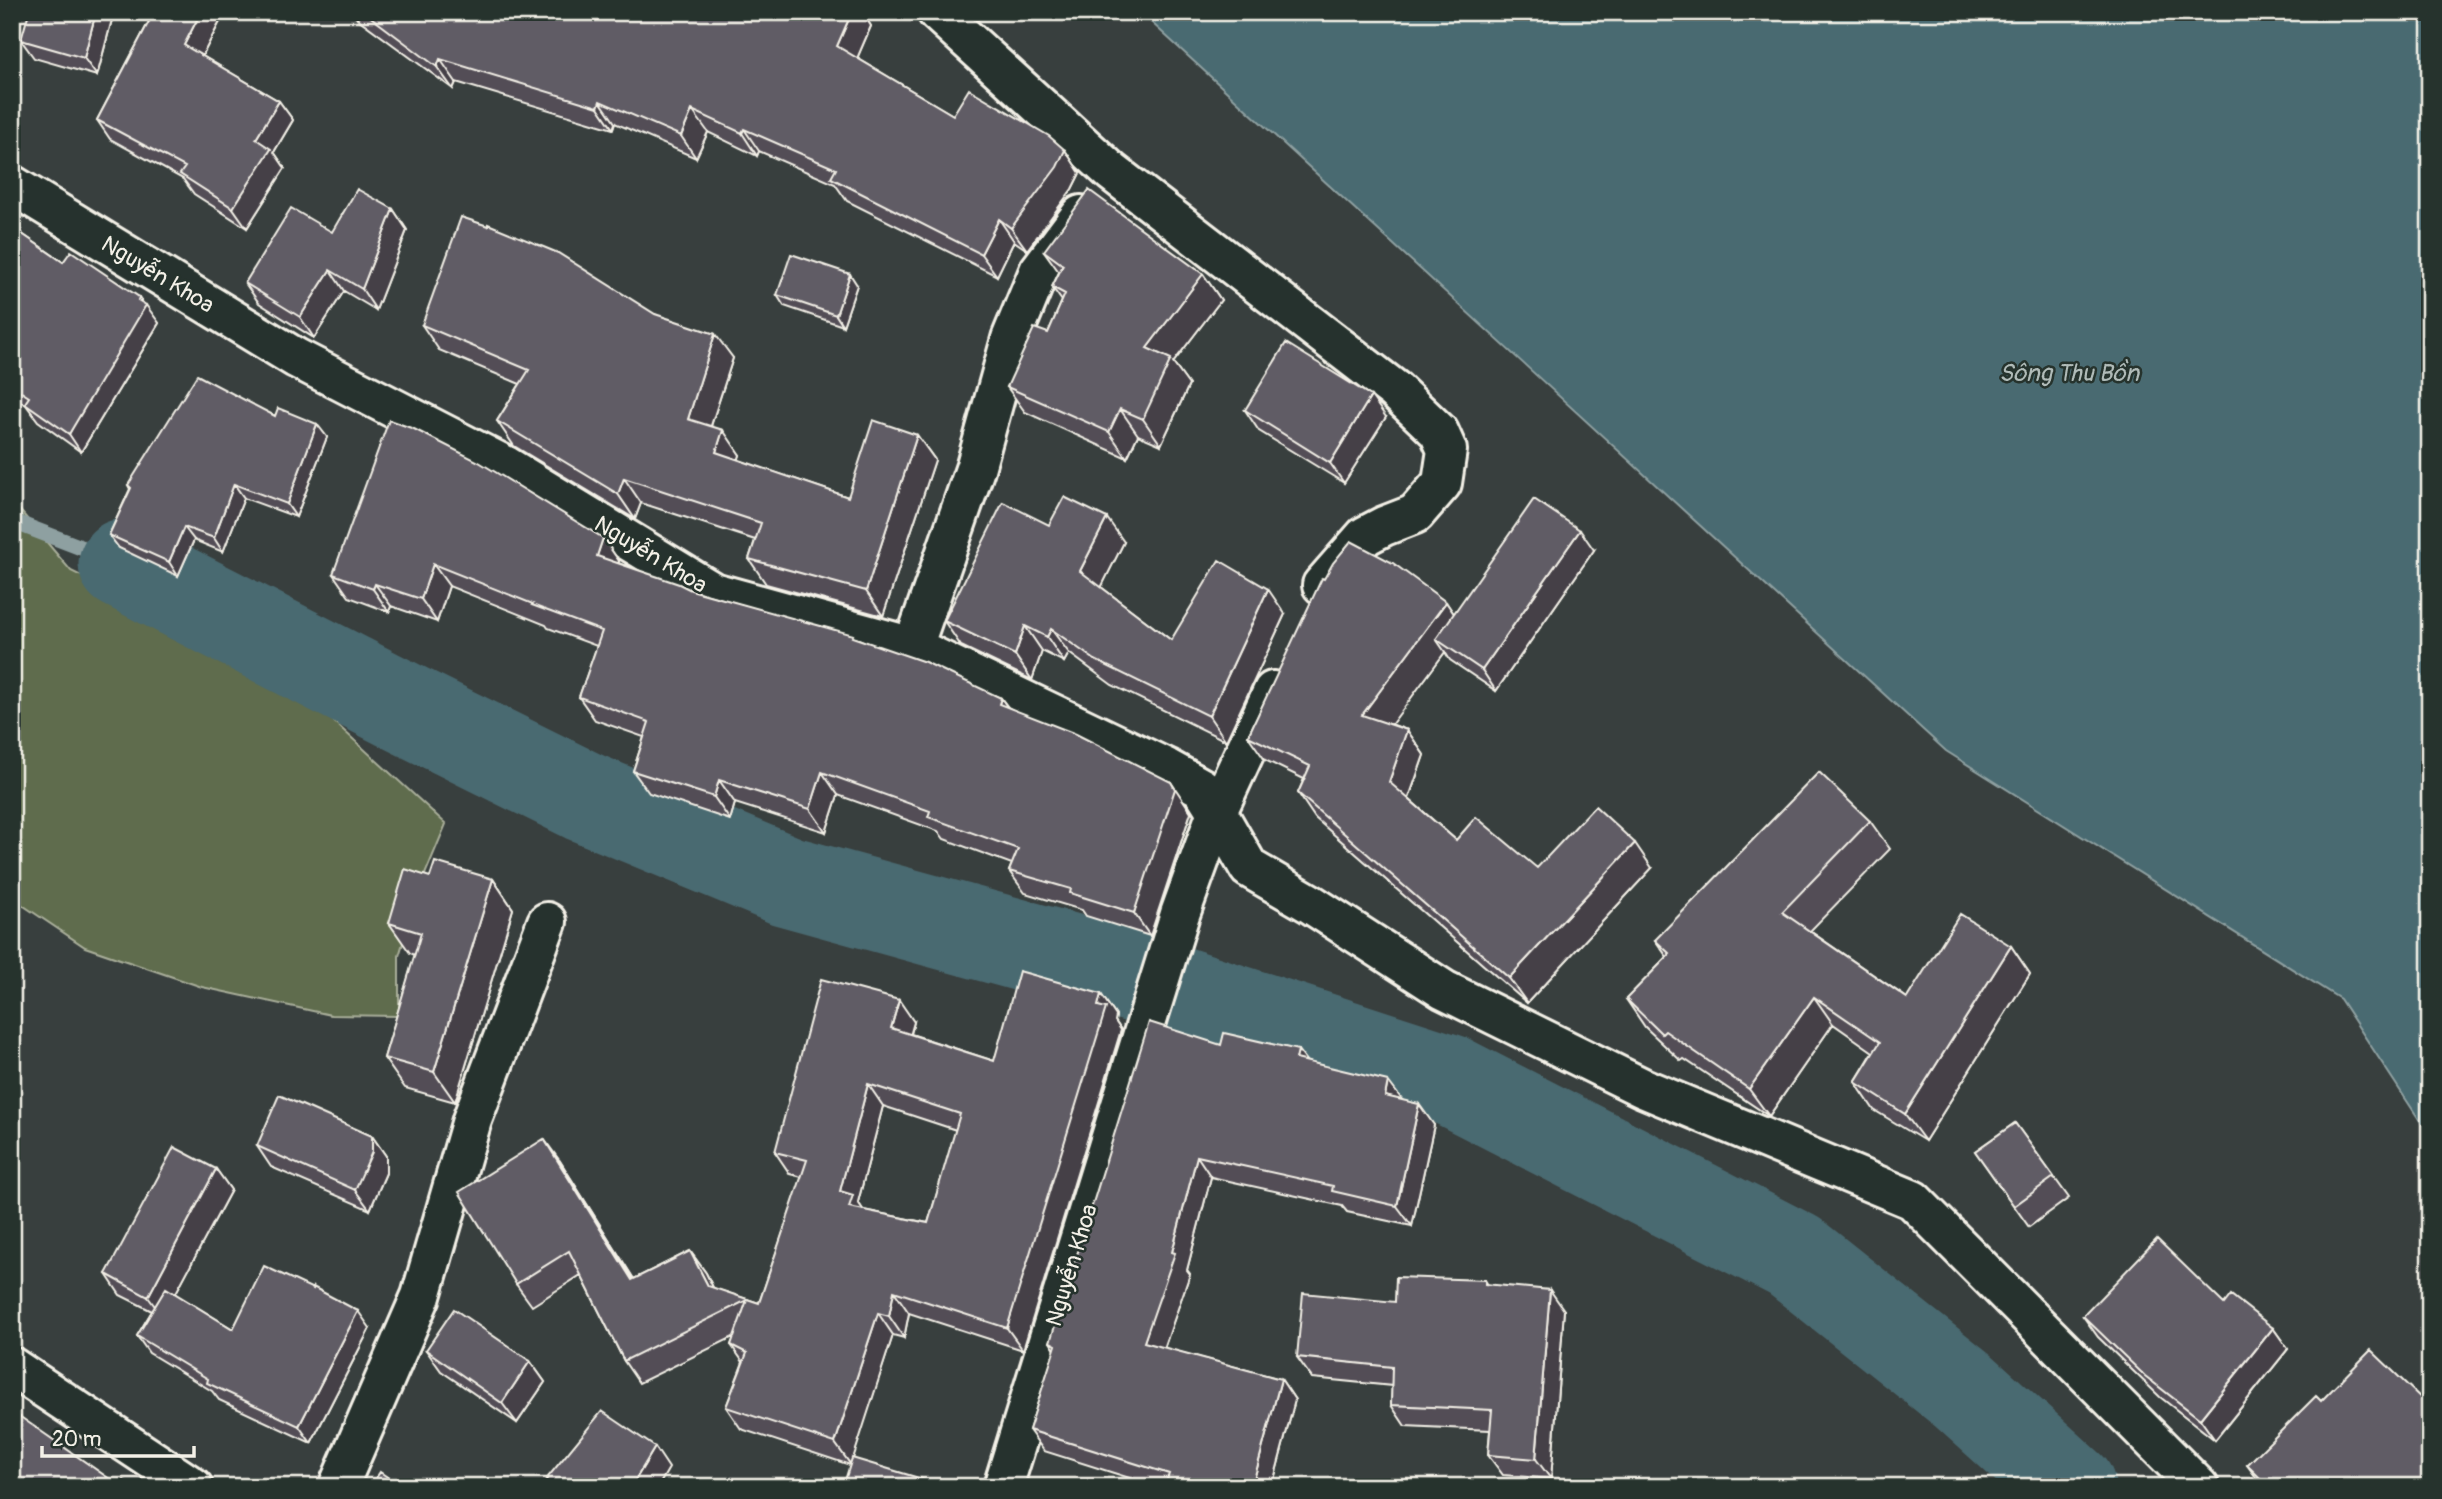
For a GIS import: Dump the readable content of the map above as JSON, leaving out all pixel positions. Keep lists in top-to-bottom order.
{
  "streets": {
    "street": ["Nguyễn Khoa"]
  },
  "water": ["Sông Thu Bồn"],
  "scale_bar": "20 m"
}
